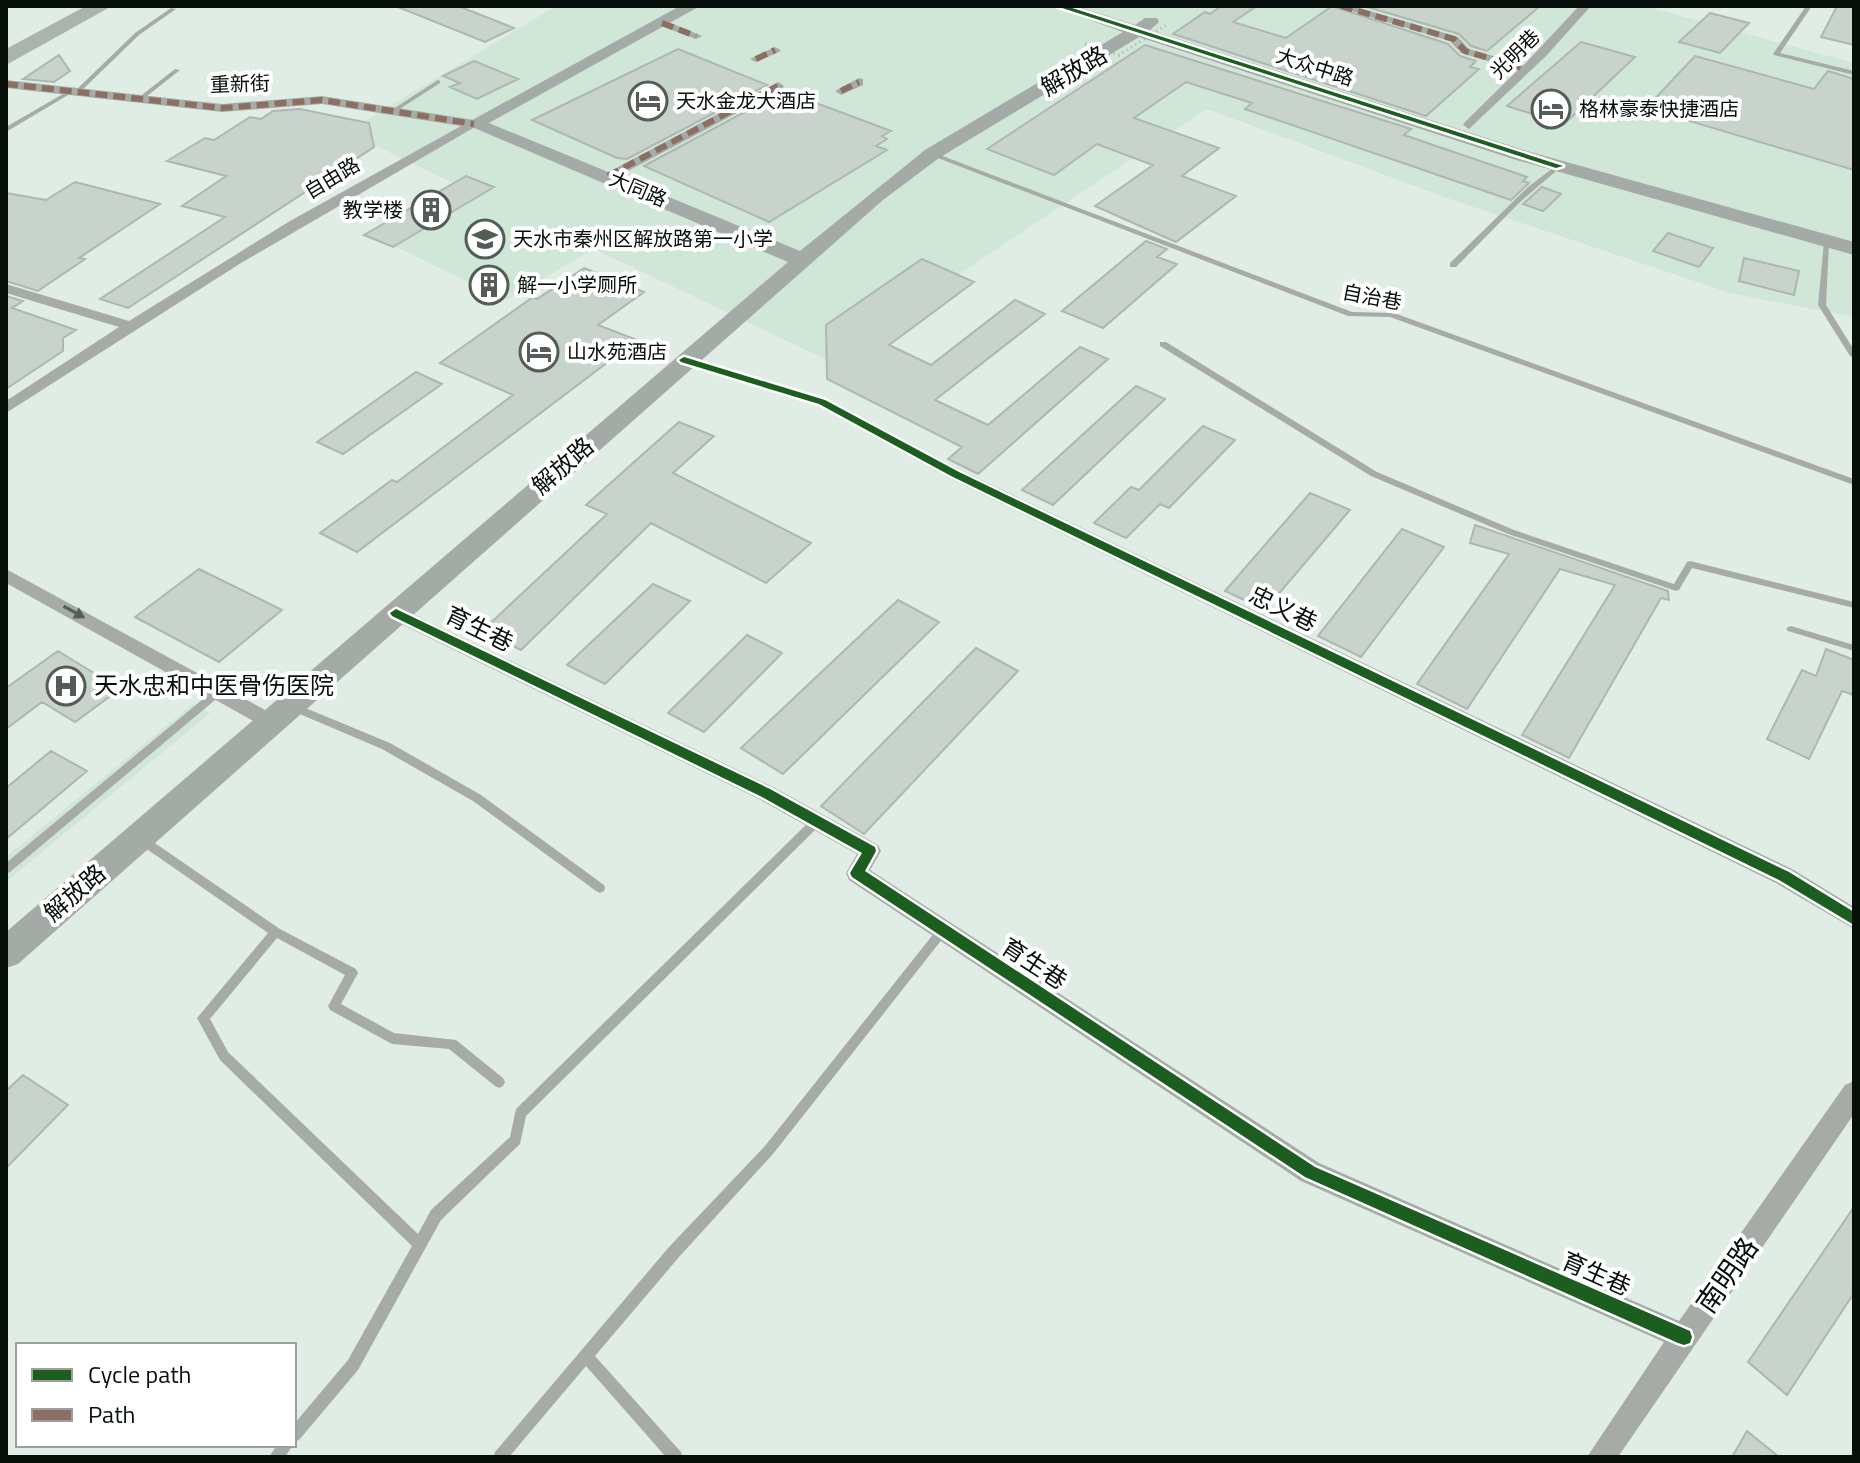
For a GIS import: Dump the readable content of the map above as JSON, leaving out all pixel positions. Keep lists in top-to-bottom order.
{
  "streets": {
    "main road": [
      "大众中路",
      "解放路",
      "自由路",
      "大同路"
    ],
    "street": [
      "光明巷",
      "重新街",
      "忠义巷",
      "育生巷",
      "南明路"
    ],
    "lane": ["自治巷"]
  },
  "crossings": [
    ["光明巷", "大众中路"],
    ["大众中路", "解放路"],
    ["解放路", "大同路"],
    ["解放路", "自治巷"],
    ["解放路", "忠义巷"],
    ["解放路", "育生巷"],
    ["重新街", "自由路"],
    ["重新街", "大同路"],
    ["自由路", "大同路"],
    ["育生巷", "南明路"]
  ],
  "places": {
    "hotel": ["天水金龙大酒店", "格林豪泰快捷酒店", "山水苑酒店"],
    "building": ["教学楼", "解一小学厕所"],
    "school or university": ["天水市秦州区解放路第一小学"],
    "hospital": ["天水忠和中医骨伤医院"]
  },
  "legend": ["Cycle path", "Path"]
}
